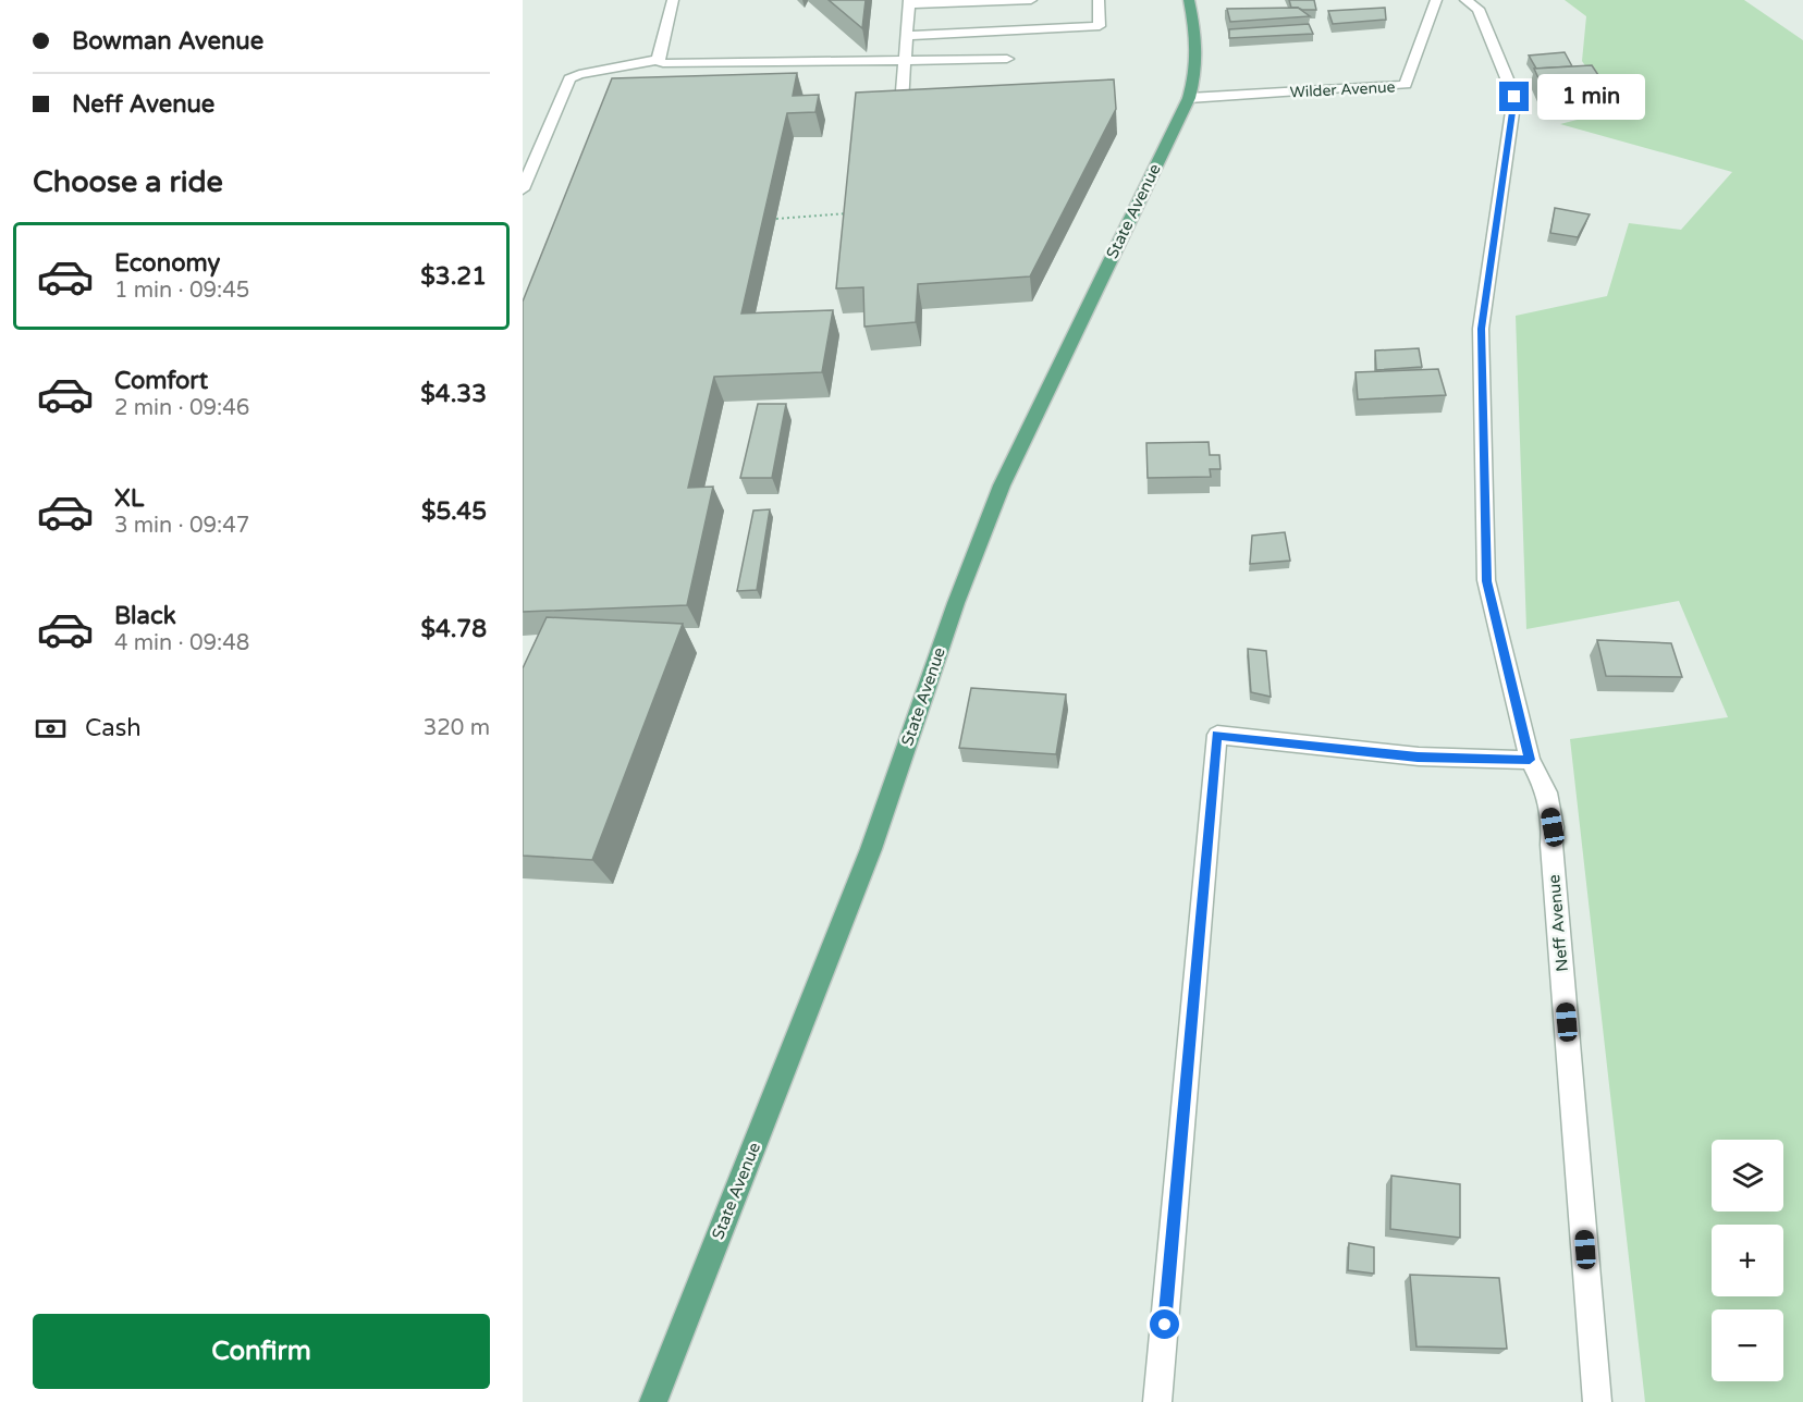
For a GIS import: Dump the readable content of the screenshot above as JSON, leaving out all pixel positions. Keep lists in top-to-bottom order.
{
  "streets": {
    "main road": ["State Avenue"],
    "street": ["Wilder Avenue", "Neff Avenue"]
  },
  "crossings": [
    ["Wilder Avenue", "State Avenue"]
  ],
  "page": {
    "banner": ["Bowman Avenue", "Neff Avenue"],
    "bubble": "1 min",
    "heading": "Choose a ride",
    "list": [
      {
        "name": "Economy",
        "note": "1 min · 09:45",
        "value": "$3.21"
      },
      {
        "name": "Comfort",
        "note": "2 min · 09:46",
        "value": "$4.33"
      },
      {
        "name": "XL",
        "note": "3 min · 09:47",
        "value": "$5.45"
      },
      {
        "name": "Black",
        "note": "4 min · 09:48",
        "value": "$4.78"
      }
    ],
    "pay": ["Cash", "320 m"],
    "map_buttons": ["+", "−"],
    "buttons": "Confirm"
  }
}
